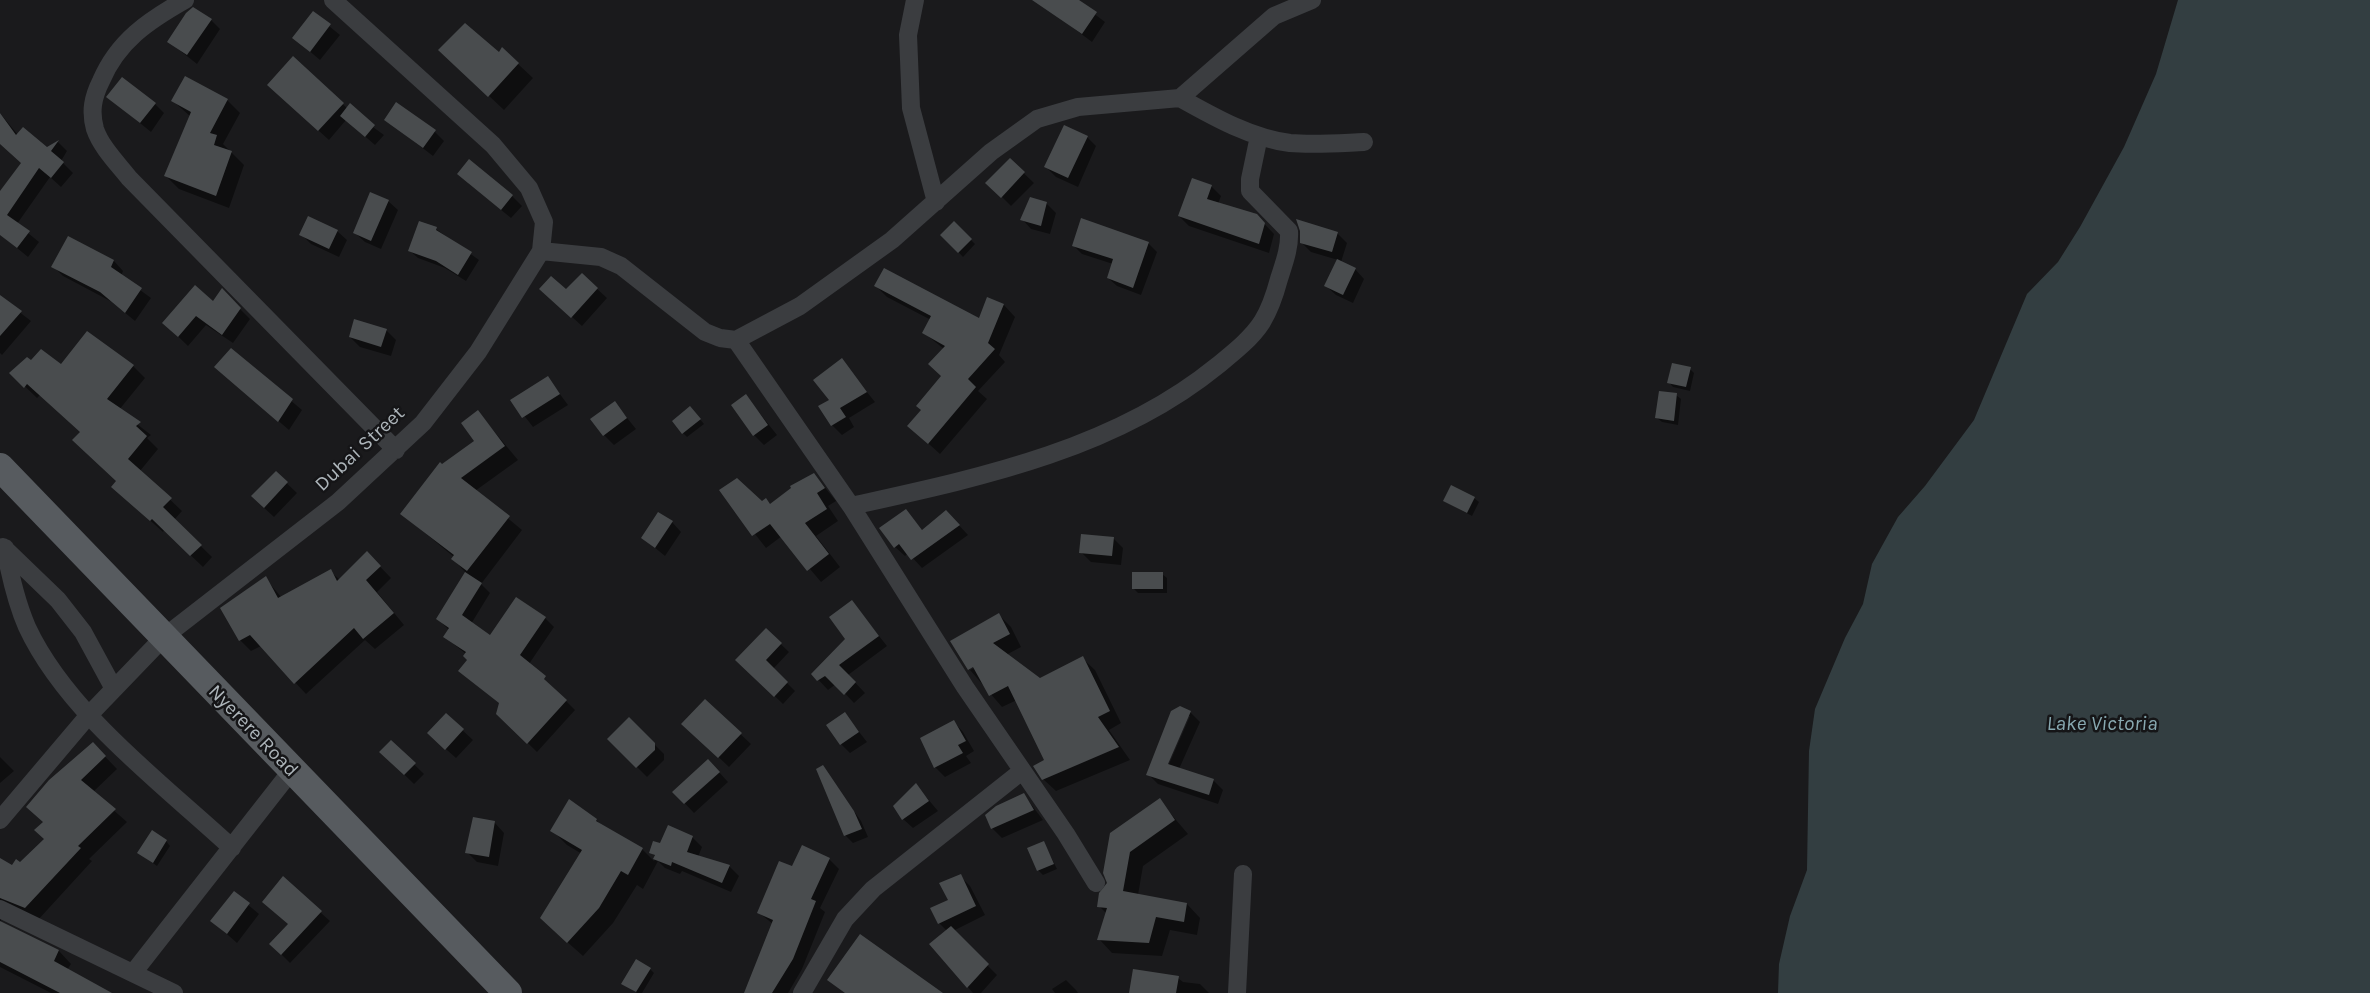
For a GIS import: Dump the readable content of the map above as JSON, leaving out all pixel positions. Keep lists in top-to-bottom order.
{
  "streets": {
    "main road": ["Nyerere Road"],
    "street": ["Dubai Street"]
  },
  "crossings": [
    ["Dubai Street", "Nyerere Road"]
  ],
  "water": ["Lake Victoria"]
}
